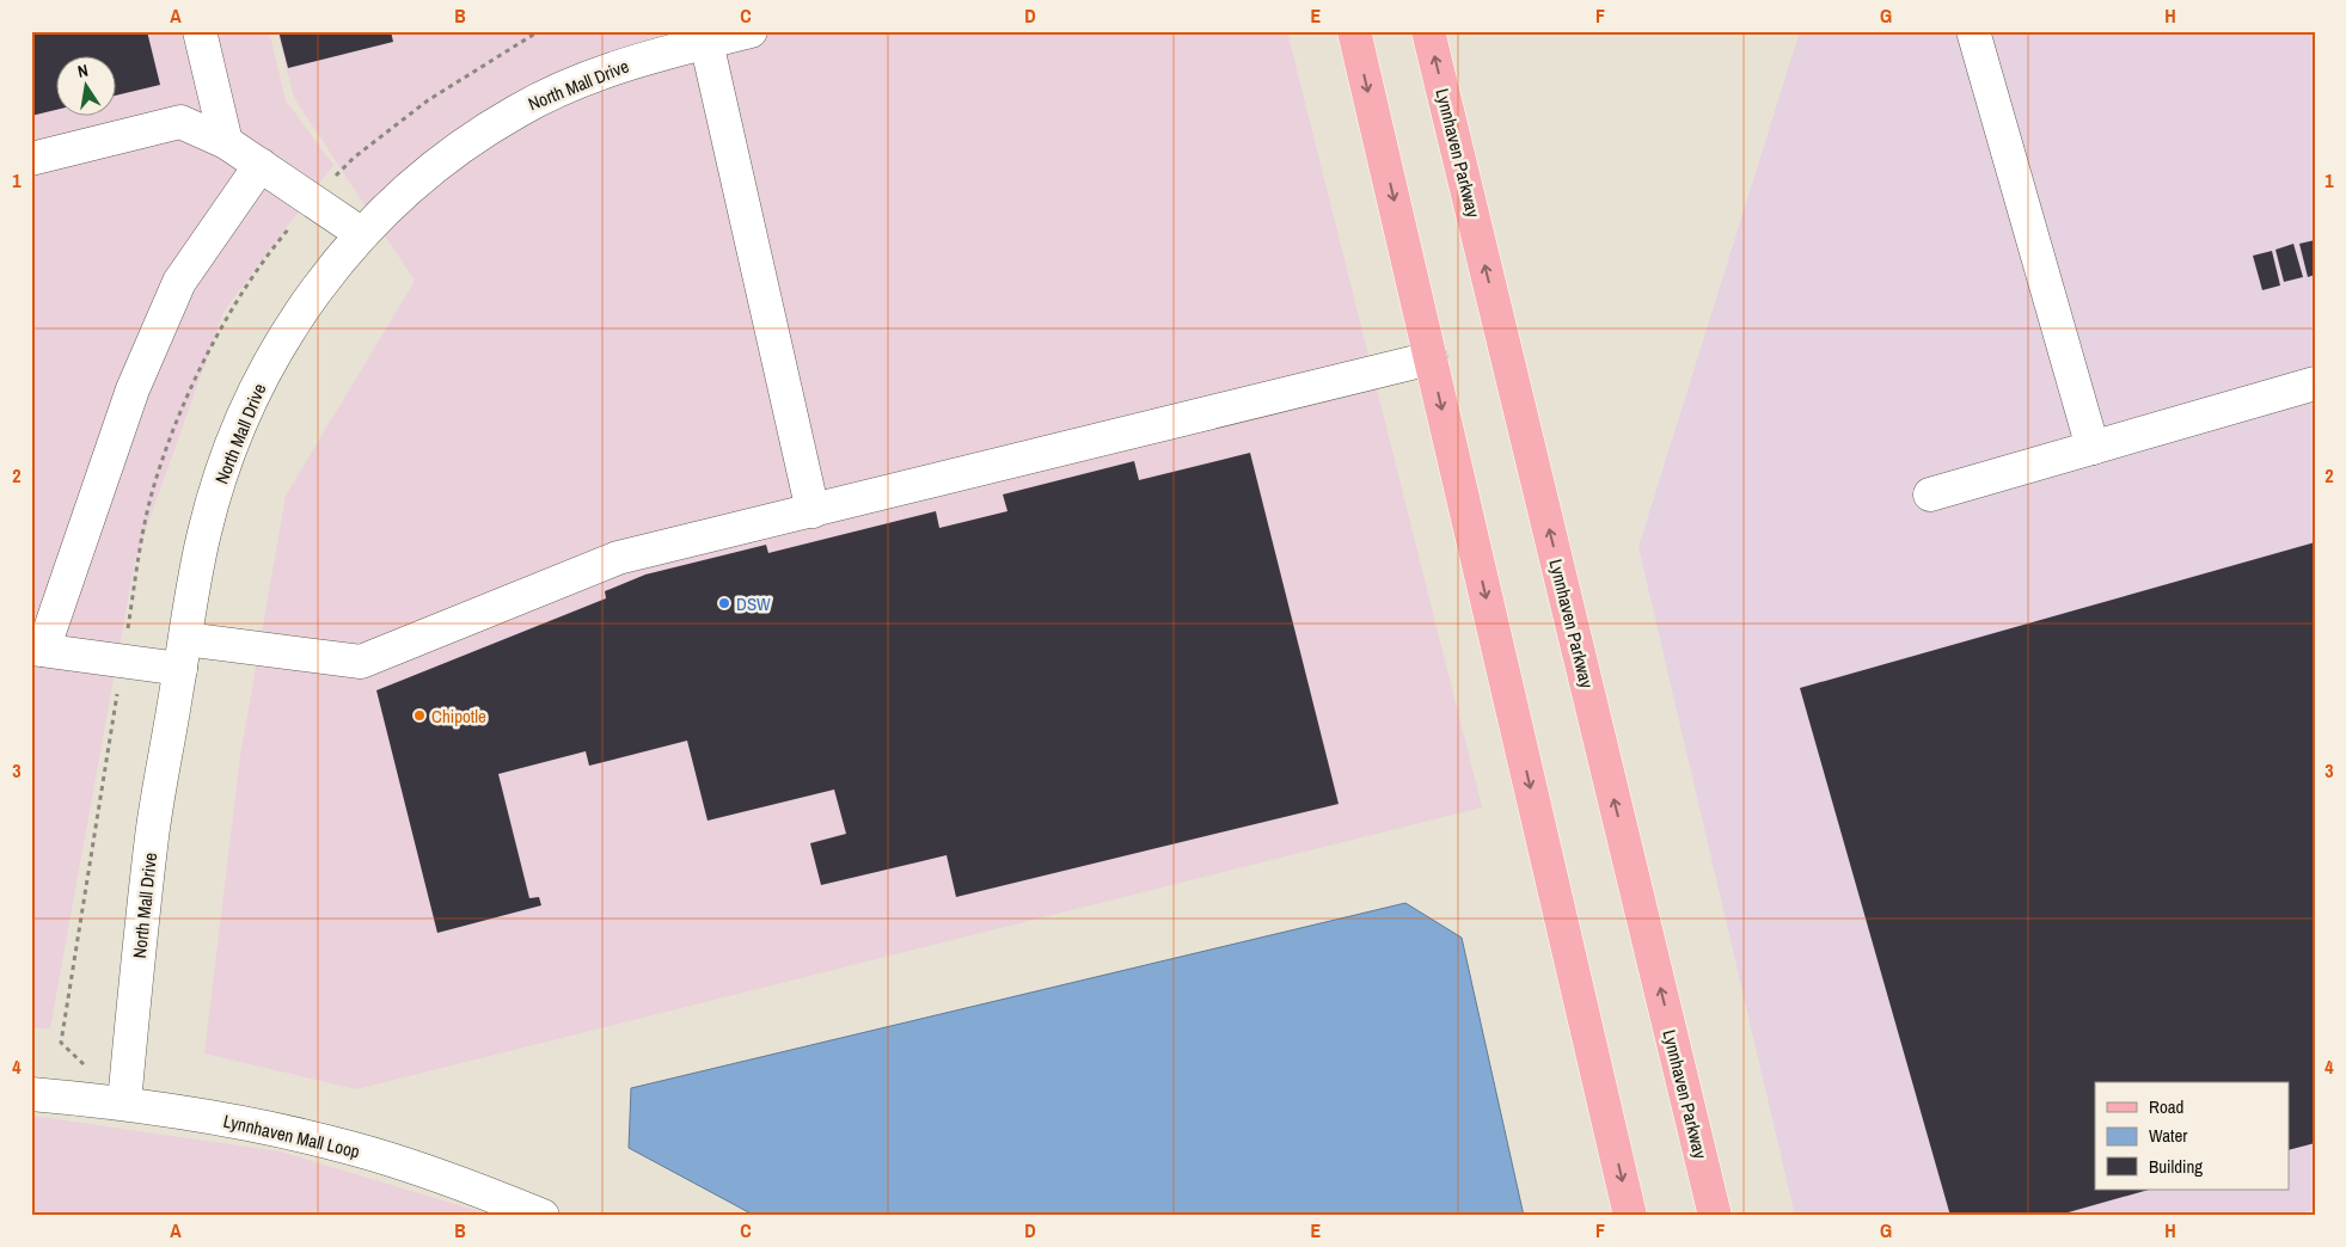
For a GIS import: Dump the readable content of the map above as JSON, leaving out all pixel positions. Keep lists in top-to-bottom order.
{
  "streets": {
    "main road": ["Lynnhaven Parkway"],
    "street": ["North Mall Drive", "Lynnhaven Mall Loop"]
  },
  "crossings": [
    ["North Mall Drive", "Lynnhaven Mall Loop"]
  ],
  "places": ["DSW", "Chipotle"],
  "legend": ["Road", "Water", "Building"],
  "north": "top",
  "grid": {
    "columns": [
      "A",
      "B",
      "C",
      "D",
      "E",
      "F",
      "G",
      "H"
    ],
    "rows": [
      "1",
      "2",
      "3",
      "4"
    ]
  }
}
